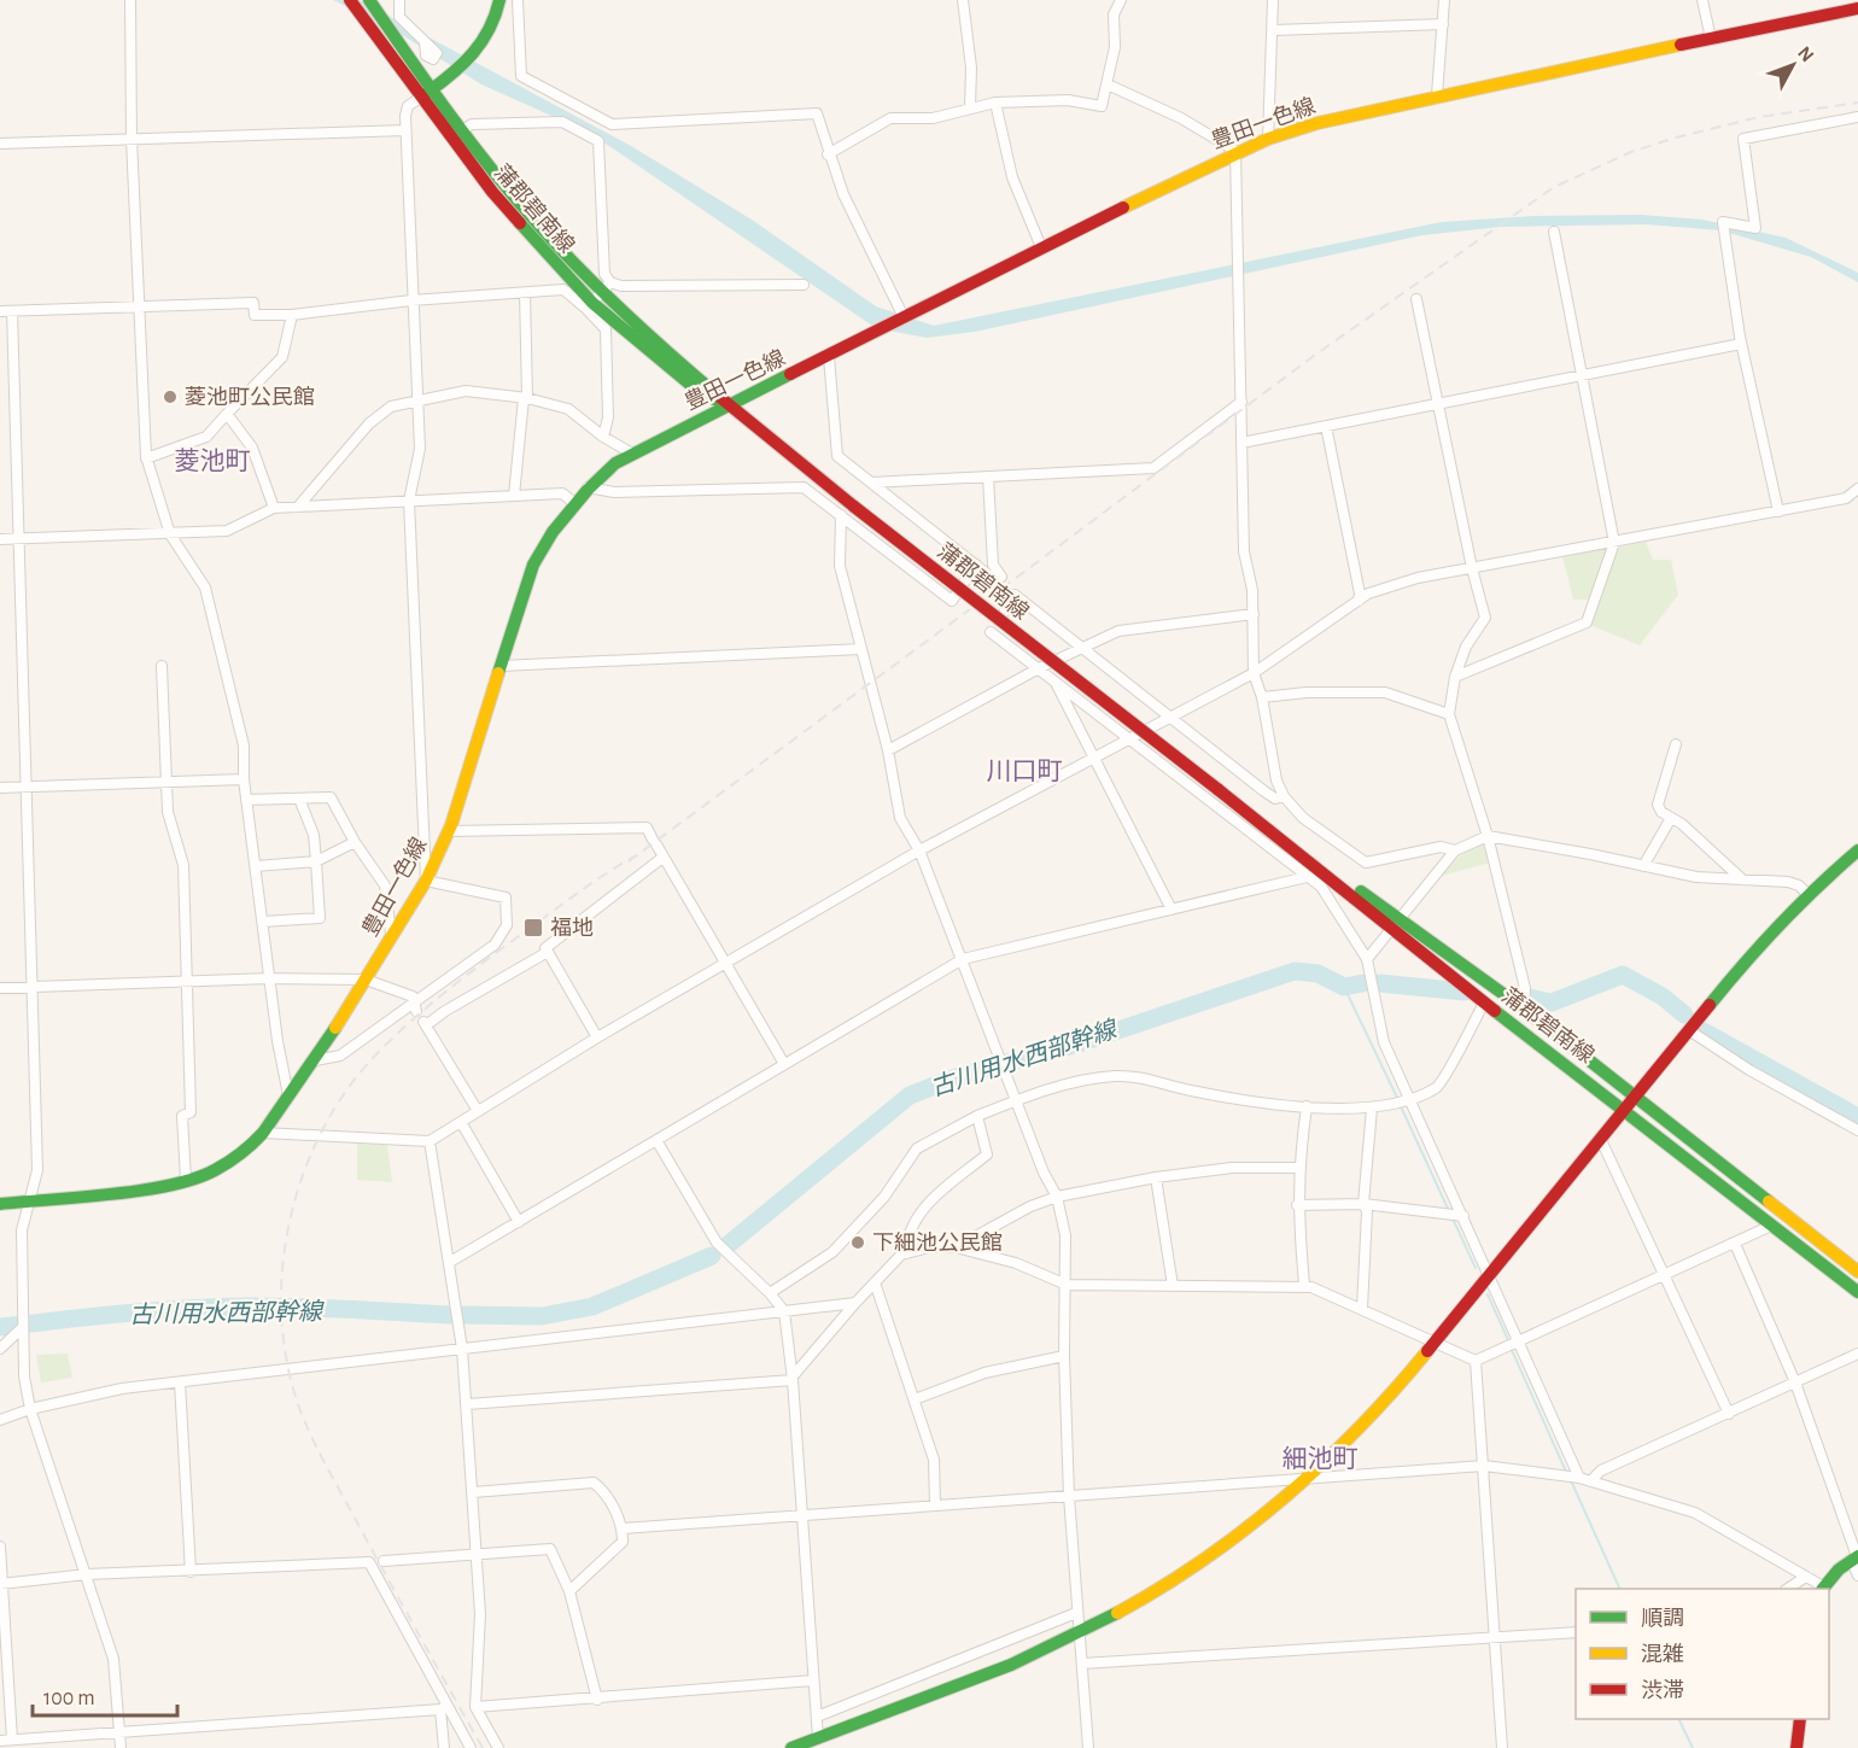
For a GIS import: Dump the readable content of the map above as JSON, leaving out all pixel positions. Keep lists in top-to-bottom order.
{
  "streets": {
    "main road": ["豊田一色線", "蒲郡碧南線"]
  },
  "crossings": [
    ["豊田一色線", "蒲郡碧南線"]
  ],
  "districts": ["菱池町", "川口町", "細池町"],
  "water": ["古川用水西部幹線"],
  "places": {
    "other": ["菱池町公民館", "下細池公民館"],
    "transit": ["福地"]
  },
  "legend": ["順調", "混雑", "渋滞"],
  "scale_bar": "100 m",
  "north": "top right"
}
